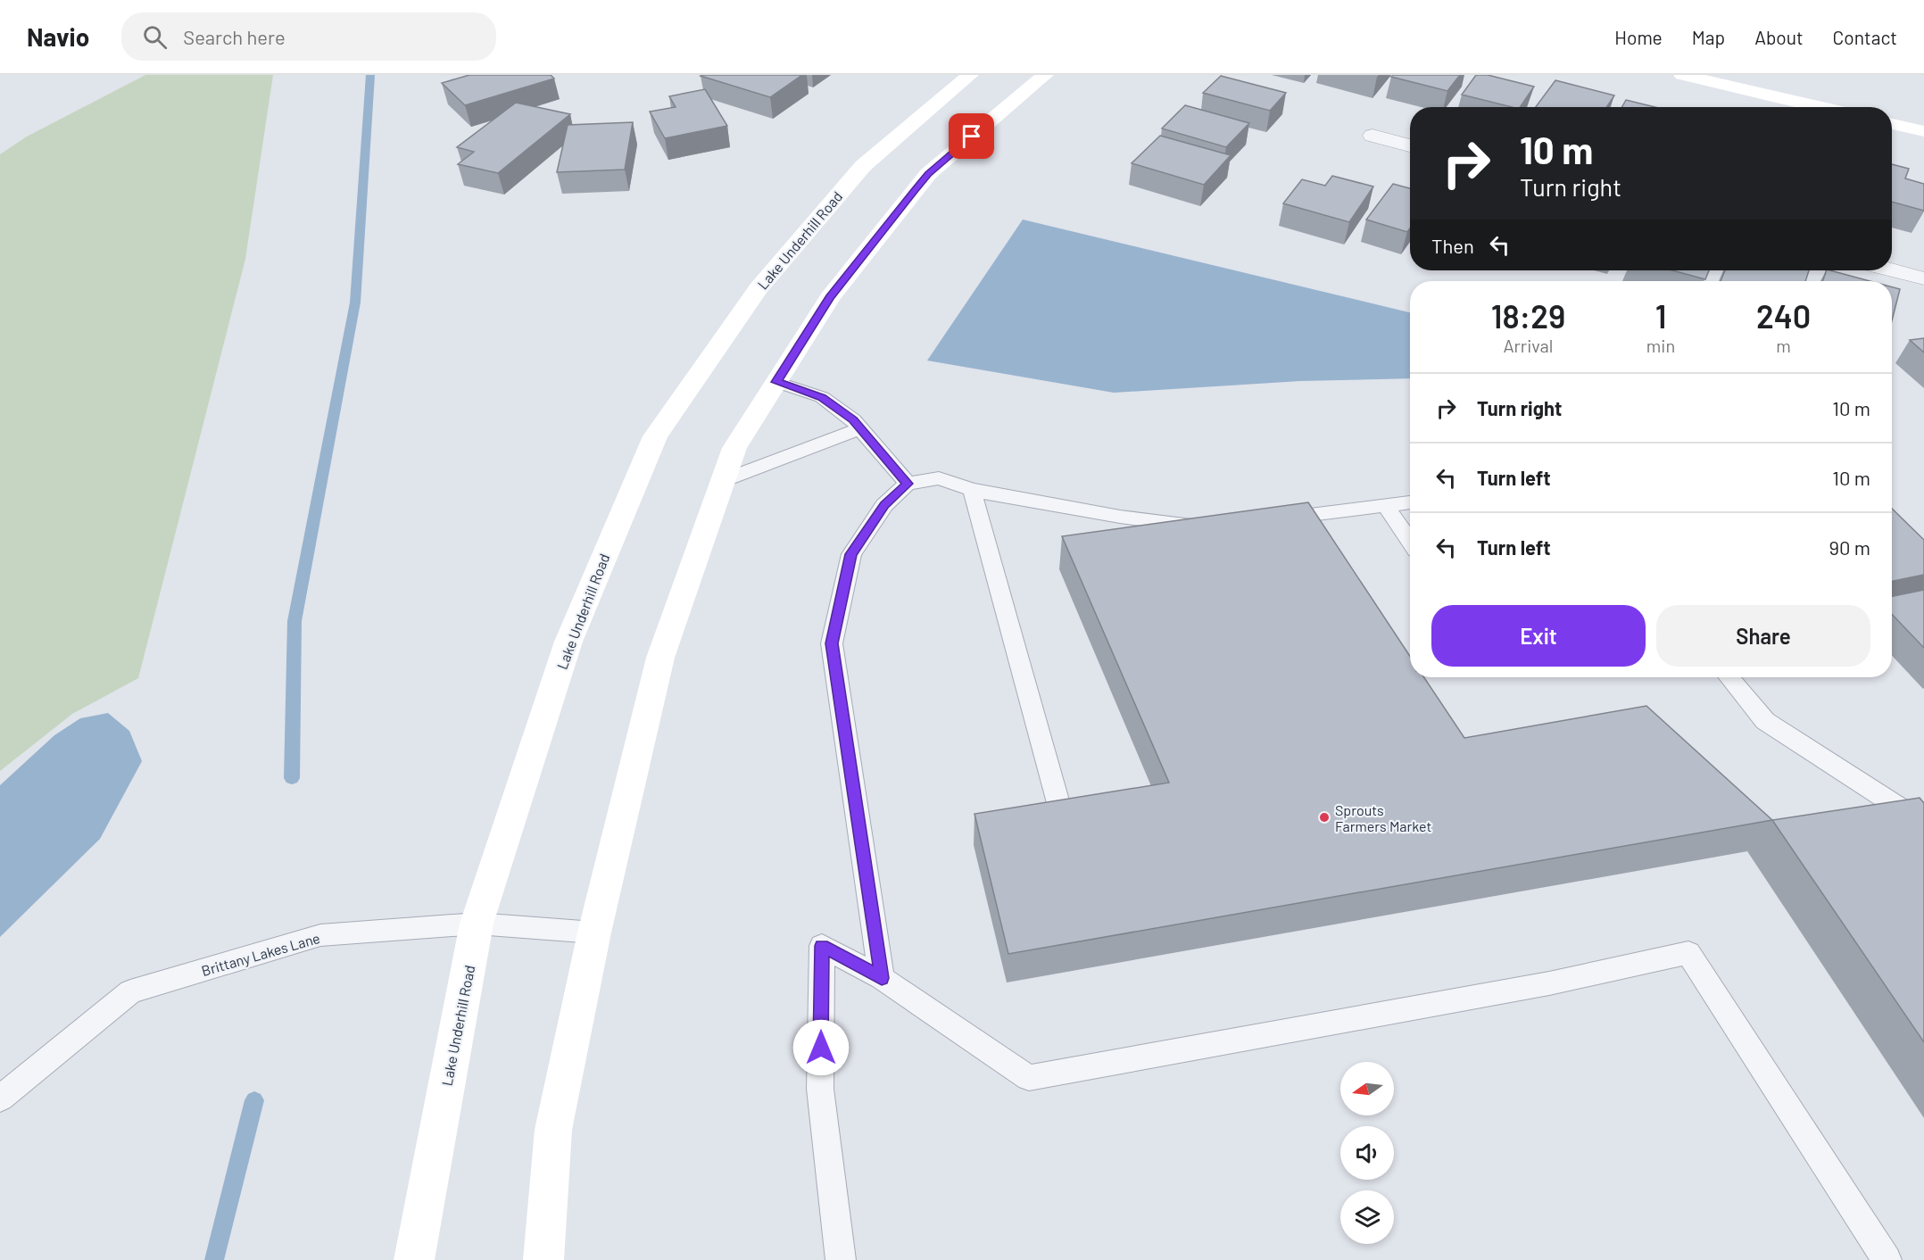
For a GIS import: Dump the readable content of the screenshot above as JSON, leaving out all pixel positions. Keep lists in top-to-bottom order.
{
  "streets": {
    "street": ["Lake Underhill Road"],
    "lane": ["Brittany Lakes Lane"]
  },
  "crossings": [
    ["Lake Underhill Road", "Brittany Lakes Lane"]
  ],
  "places": ["Sprouts Farmers Market"],
  "north": "left",
  "page": {
    "header": "Navio",
    "search": "Search here",
    "nav": [
      "Home",
      "Map",
      "About",
      "Contact"
    ],
    "turn": ["10 m", "Turn right"],
    "then": "Then",
    "eta": [
      "18:29",
      "Arrival",
      "1",
      "min",
      "240",
      "m"
    ],
    "list": [
      {
        "name": "Turn right",
        "value": "10 m"
      },
      {
        "name": "Turn left",
        "value": "10 m"
      },
      {
        "name": "Turn left",
        "value": "90 m"
      }
    ],
    "buttons": ["Exit", "Share"]
  }
}
